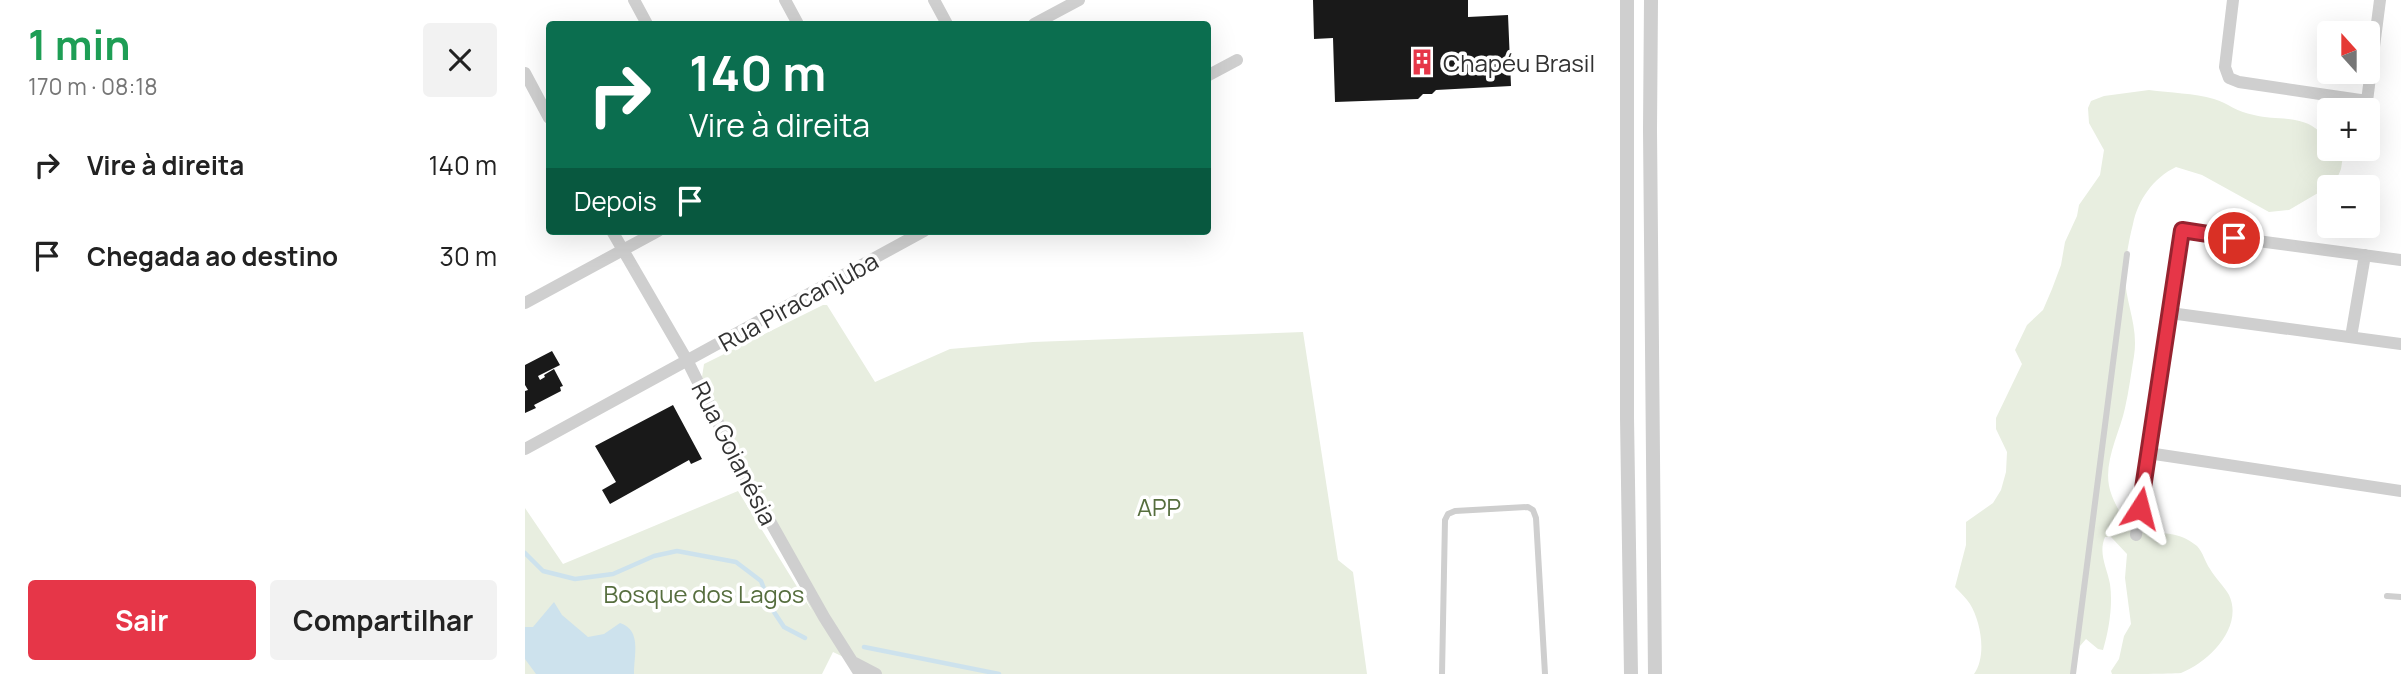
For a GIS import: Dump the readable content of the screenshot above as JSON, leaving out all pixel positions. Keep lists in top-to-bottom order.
{
  "streets": {
    "street": ["Rua Piracanjuba", "Rua Goianésia"]
  },
  "crossings": [
    ["Rua Piracanjuba", "Rua Goianésia"]
  ],
  "parks": ["APP", "Bosque dos Lagos"],
  "places": {
    "building": ["Chapéu Brasil"]
  },
  "north": "top",
  "page": {
    "heading": ["1 min", "170 m · 08:18"],
    "map_buttons": ["+", "−"],
    "turn": ["140 m", "Vire à direita"],
    "list": [
      {
        "name": "Vire à direita",
        "value": "140 m"
      },
      {
        "name": "Chegada ao destino",
        "value": "30 m"
      }
    ],
    "then": "Depois",
    "buttons": ["Sair", "Compartilhar"]
  }
}
